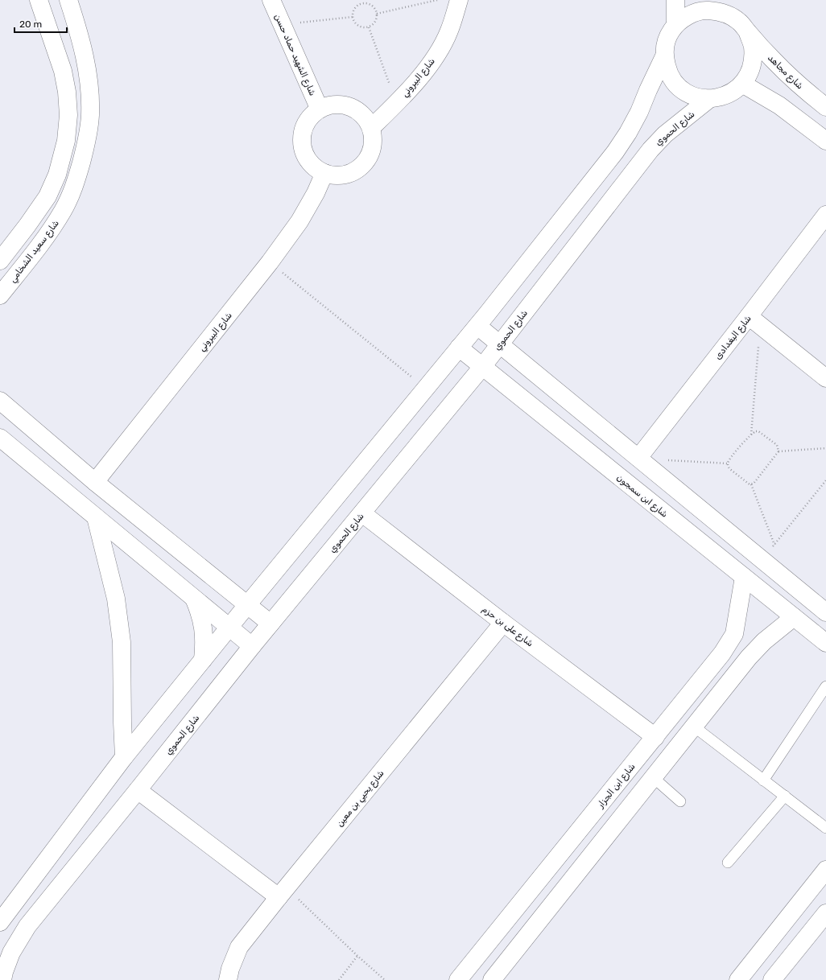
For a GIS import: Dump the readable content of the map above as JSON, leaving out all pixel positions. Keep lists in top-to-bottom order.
{
  "streets": {
    "street": [
      "شارع الشهيد حماد حسن",
      "شارع مجاهد",
      "شارع البيروني",
      "شارع الحموي",
      "شارع سعيد الشخامي",
      "شارع البغدادى",
      "شارع ابن سمجون",
      "شارع على بن حزم",
      "شارع ابن الجزار",
      "شارع يحيي بن معين"
    ]
  },
  "crossings": [
    ["شارع الشهيد حماد حسن", "شارع البيروني"],
    ["شارع مجاهد", "شارع الحموي"],
    ["شارع الحموي", "شارع ابن سمجون"],
    ["شارع الحموي", "شارع على بن حزم"],
    ["شارع ابن سمجون", "شارع ابن الجزار"],
    ["شارع على بن حزم", "شارع ابن الجزار"],
    ["شارع على بن حزم", "شارع يحيي بن معين"]
  ],
  "scale_bar": "20 m"
}
